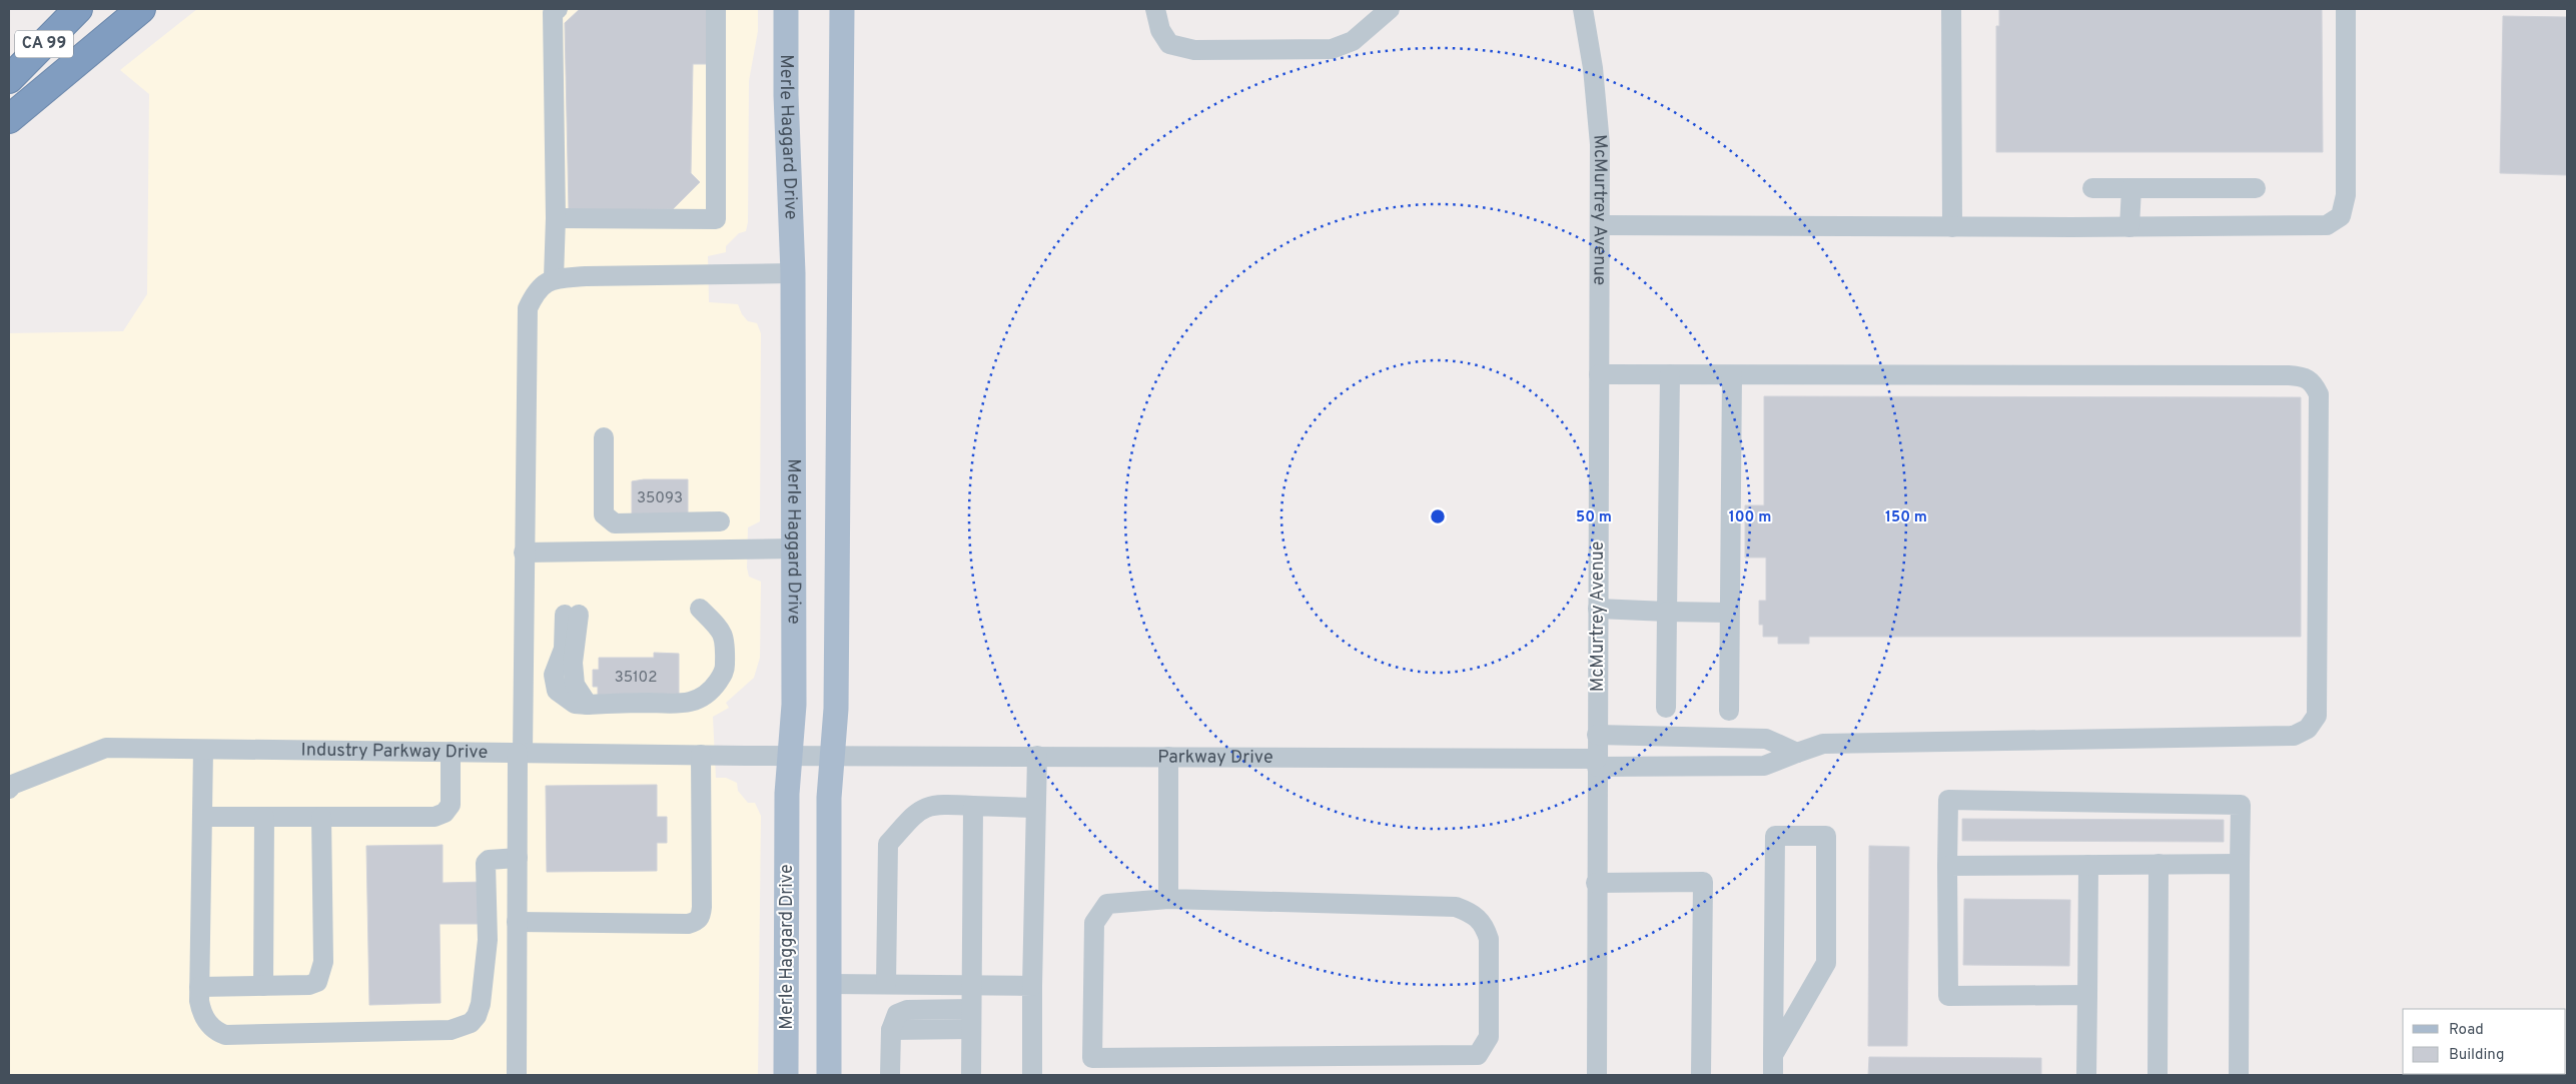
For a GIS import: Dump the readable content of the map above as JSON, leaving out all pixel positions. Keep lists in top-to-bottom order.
{
  "streets": {
    "highway": ["CA 99"],
    "main road": ["Merle Haggard Drive"],
    "street": ["McMurtrey Avenue", "Industry Parkway Drive", "Parkway Drive"]
  },
  "crossings": [
    ["Merle Haggard Drive", "Industry Parkway Drive"],
    ["McMurtrey Avenue", "Parkway Drive"],
    ["Industry Parkway Drive", "Parkway Drive"]
  ],
  "house_numbers": ["35093", "35102"],
  "legend": ["Road", "Building"],
  "rings": ["50 m", "100 m", "150 m"]
}
